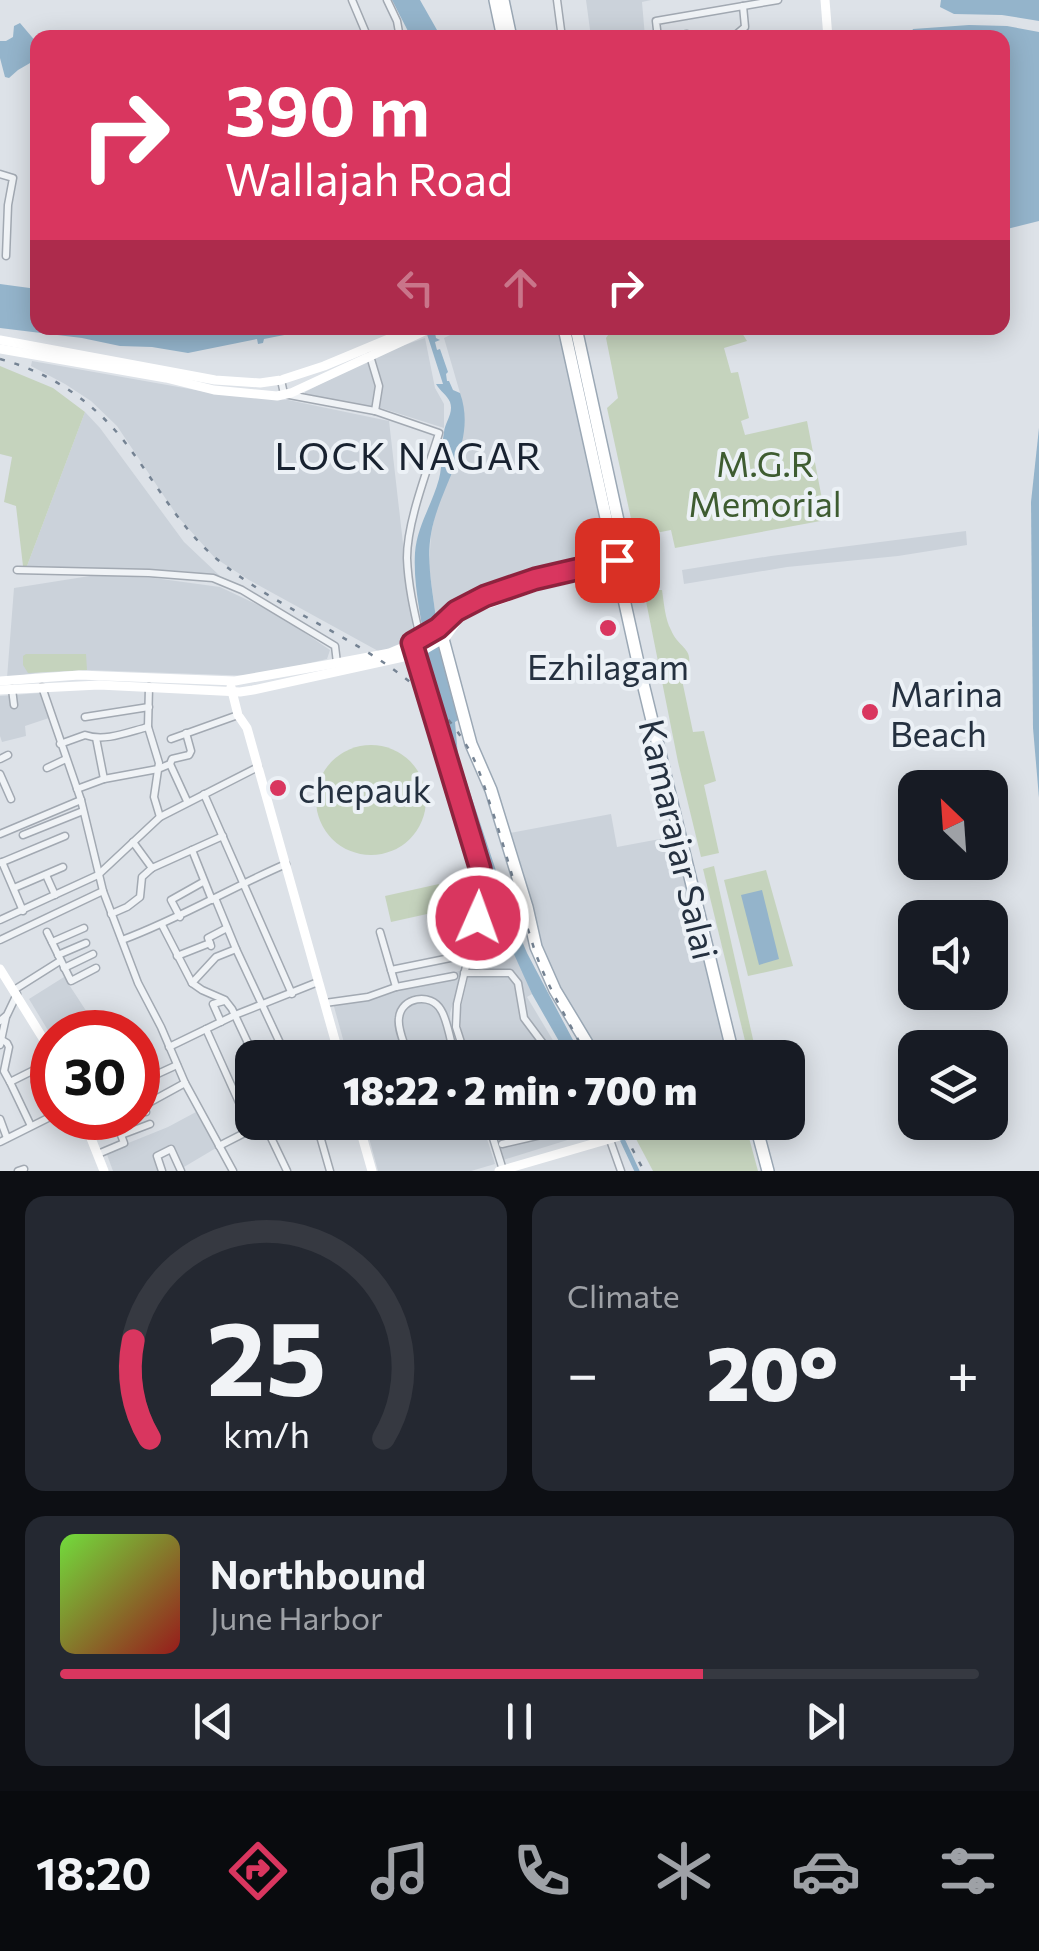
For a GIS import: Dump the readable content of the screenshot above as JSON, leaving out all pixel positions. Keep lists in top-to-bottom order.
{
  "streets": {
    "main road": ["Kamarajar Salai"]
  },
  "districts": ["LOCK NAGAR"],
  "parks": ["M.G.R Memorial"],
  "places": ["Ezhilagam", "Marina Beach", "chepauk"],
  "north": "top left",
  "page": {
    "turn": ["390 m", "Wallajah Road"],
    "limit": "30",
    "trip": "18:22 · 2 min · 700 m",
    "tile": "Climate",
    "heat": ["−", "20°", "+"],
    "song": ["Northbound", "June Harbor"],
    "tabs": "18:20",
    "gauge": ["25", "km/h"]
  }
}
